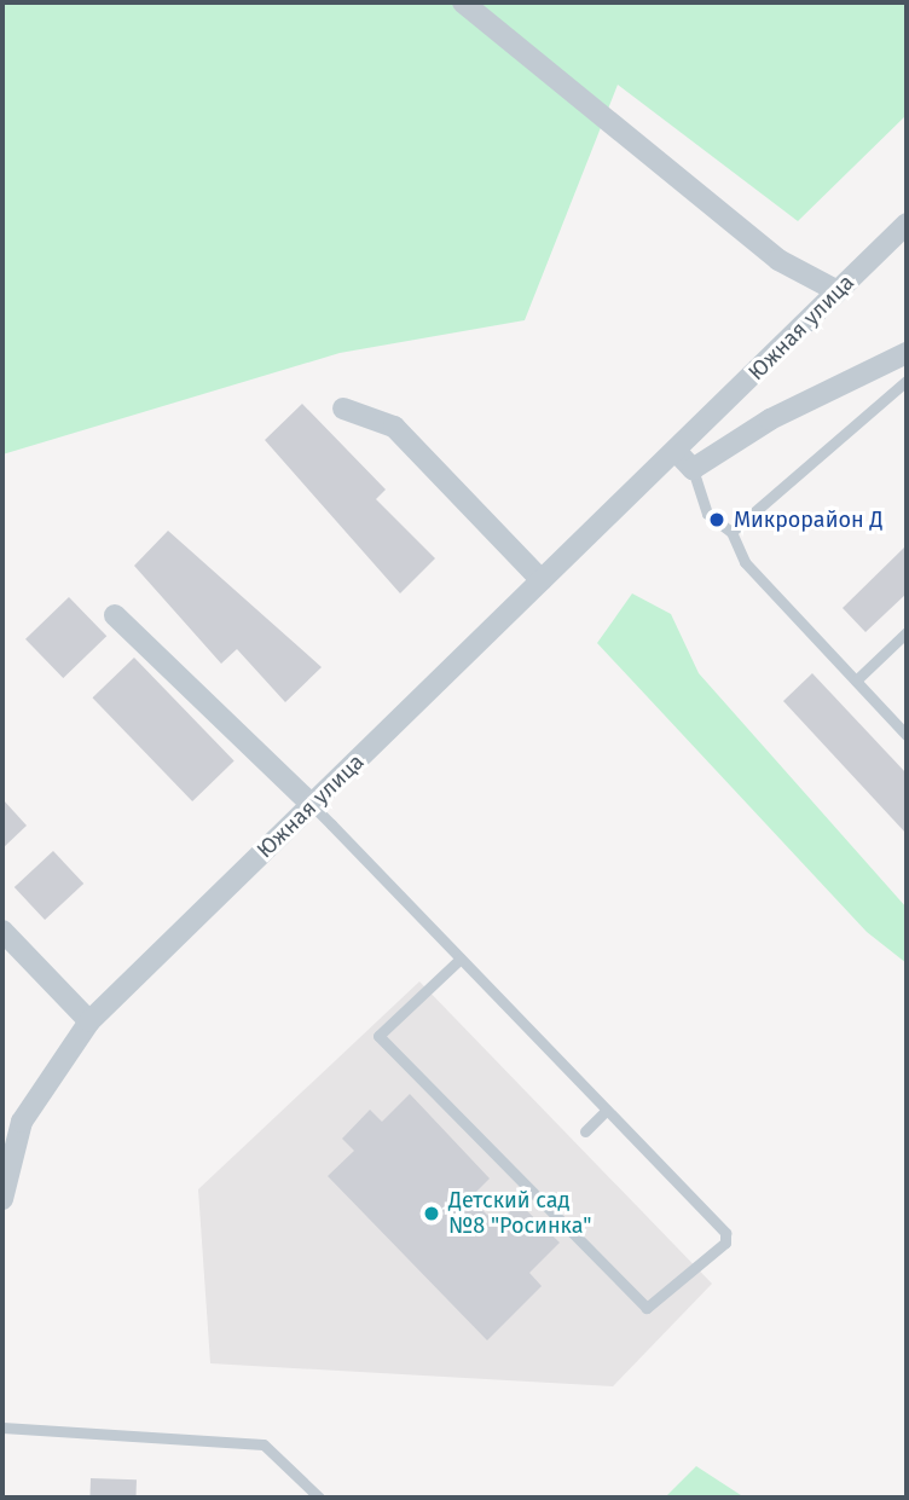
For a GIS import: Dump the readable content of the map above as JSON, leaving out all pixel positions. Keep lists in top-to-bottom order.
{
  "streets": {
    "street": ["Южная улица"]
  },
  "places": ["Микрорайон Д", "Детский сад №8 \"Росинка\""]
}
